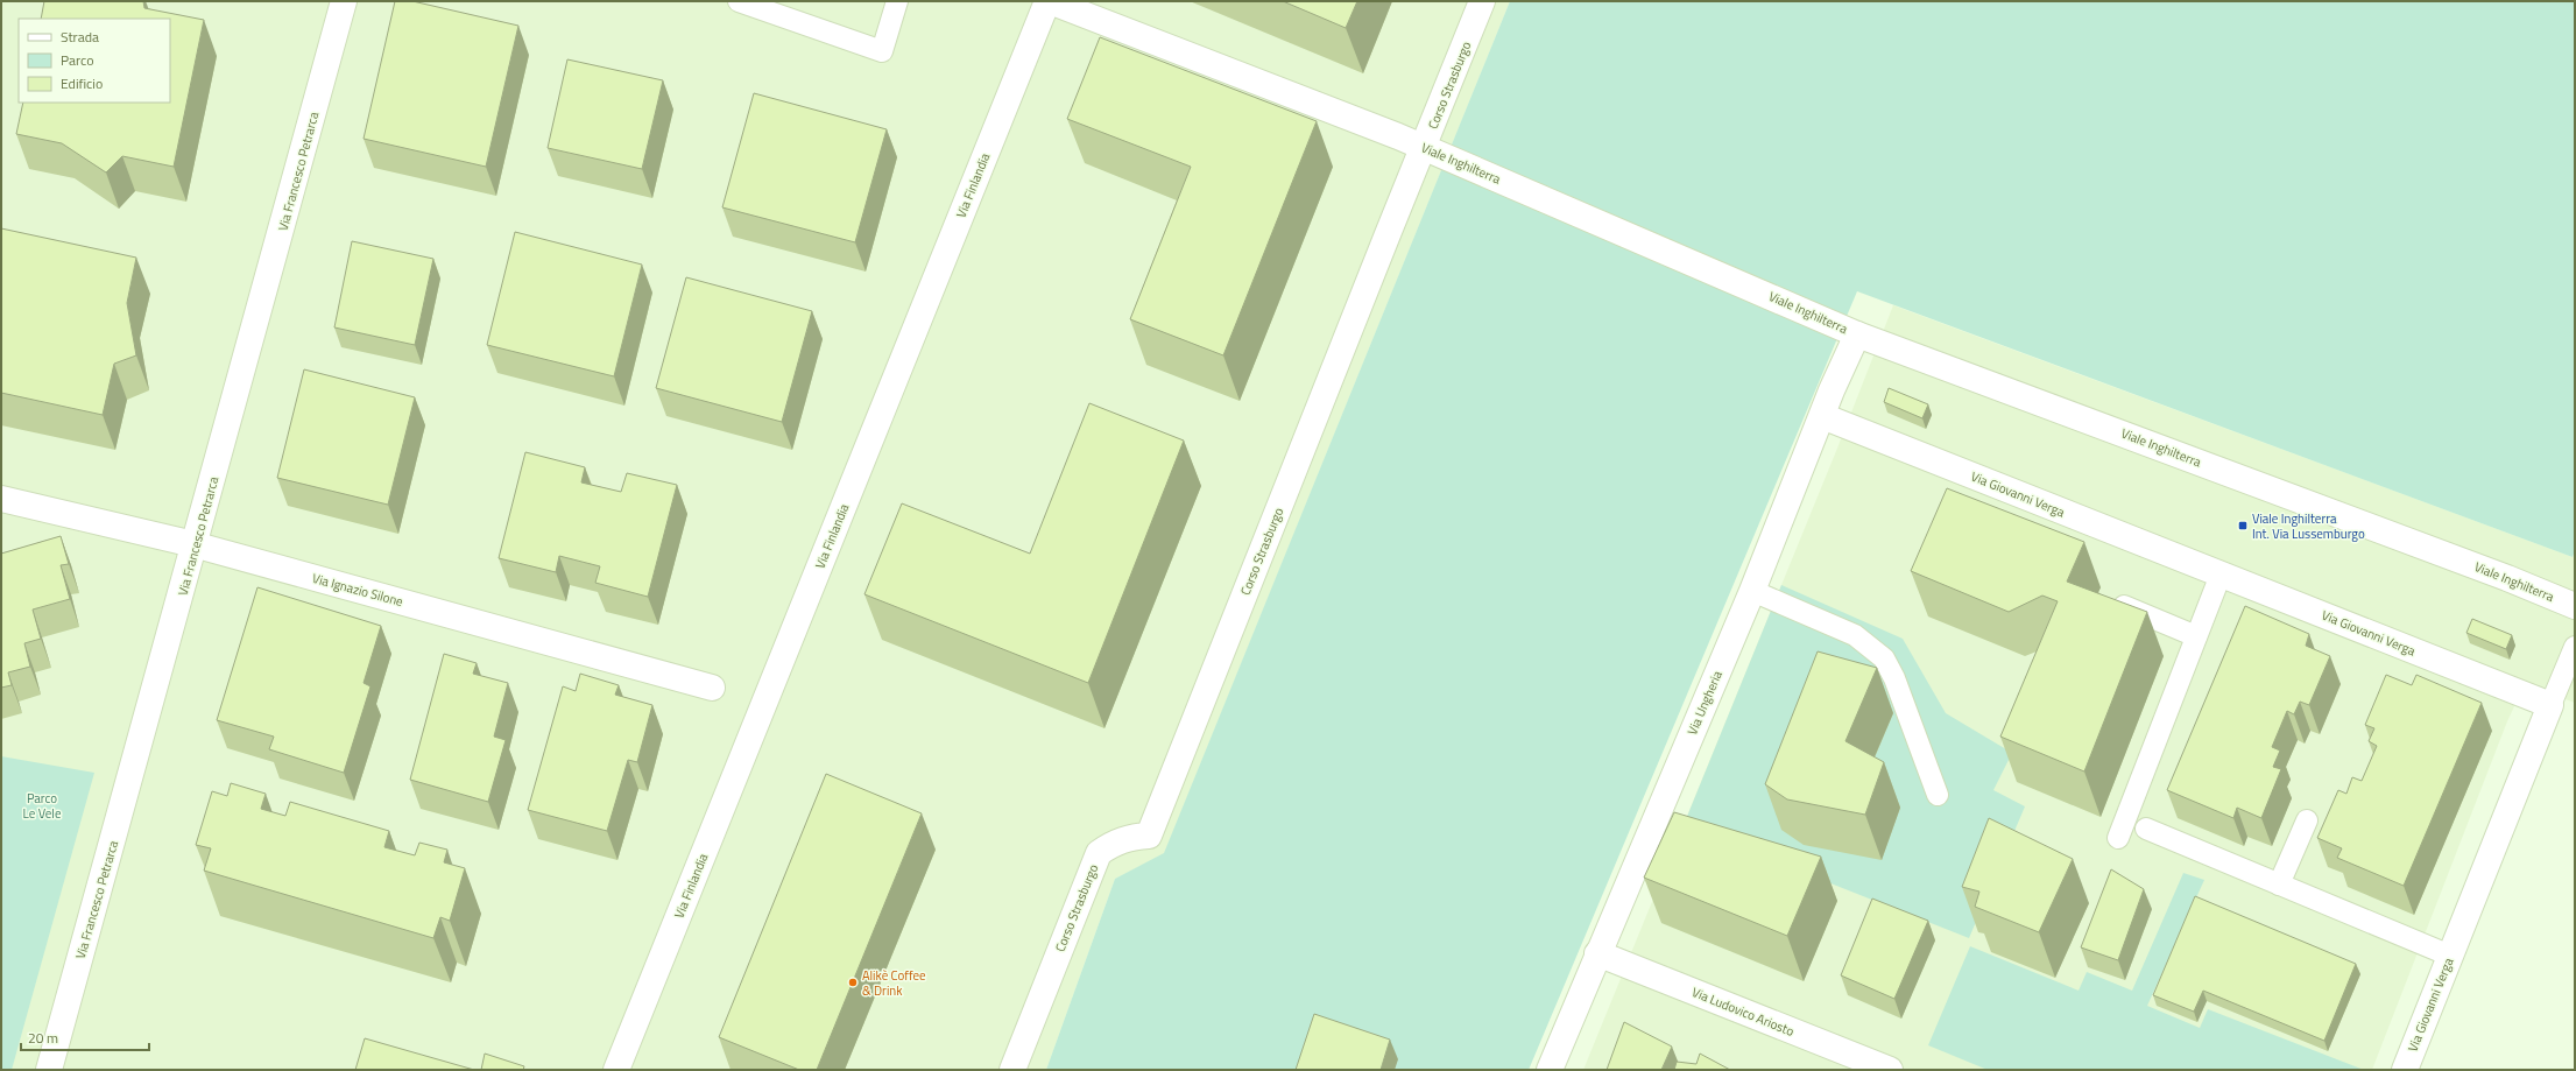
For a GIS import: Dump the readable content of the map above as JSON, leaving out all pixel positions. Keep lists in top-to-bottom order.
{
  "streets": {
    "street": [
      "Corso Strasburgo",
      "Viale Inghilterra",
      "Via Francesco Petrarca",
      "Via Finlandia",
      "Via Giovanni Verga",
      "Via Ignazio Silone",
      "Via Ungheria",
      "Via Ludovico Ariosto"
    ]
  },
  "crossings": [
    ["Corso Strasburgo", "Viale Inghilterra"],
    ["Viale Inghilterra", "Via Finlandia"],
    ["Viale Inghilterra", "Via Ungheria"],
    ["Via Francesco Petrarca", "Via Ignazio Silone"],
    ["Via Giovanni Verga", "Via Ungheria"],
    ["Via Ungheria", "Via Ludovico Ariosto"]
  ],
  "parks": ["Parco Le Vele"],
  "places": {
    "transit": ["Viale Inghilterra Int. Via Lussemburgo"],
    "other": ["Alikè Coffee & Drink"]
  },
  "legend": ["Strada", "Parco", "Edificio"],
  "scale_bar": "20 m"
}
